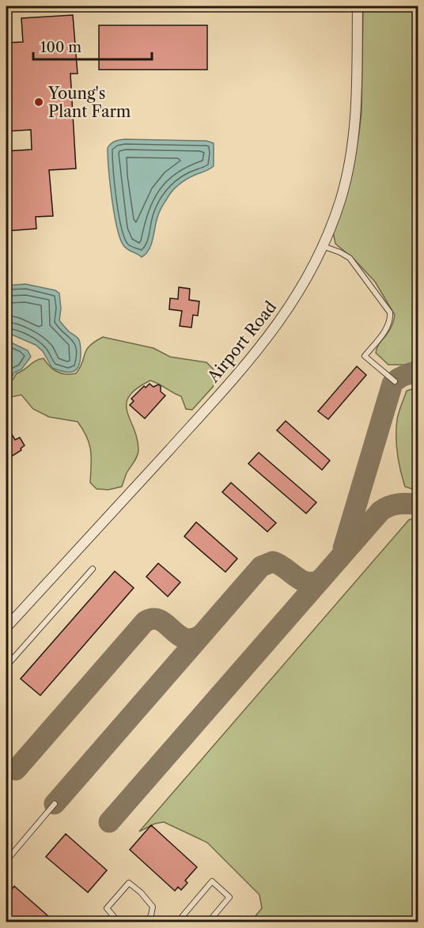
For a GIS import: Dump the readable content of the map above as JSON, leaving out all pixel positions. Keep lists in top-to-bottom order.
{
  "streets": {
    "street": ["Airport Road"]
  },
  "places": ["Young's Plant Farm"],
  "scale_bar": "100 m"
}
